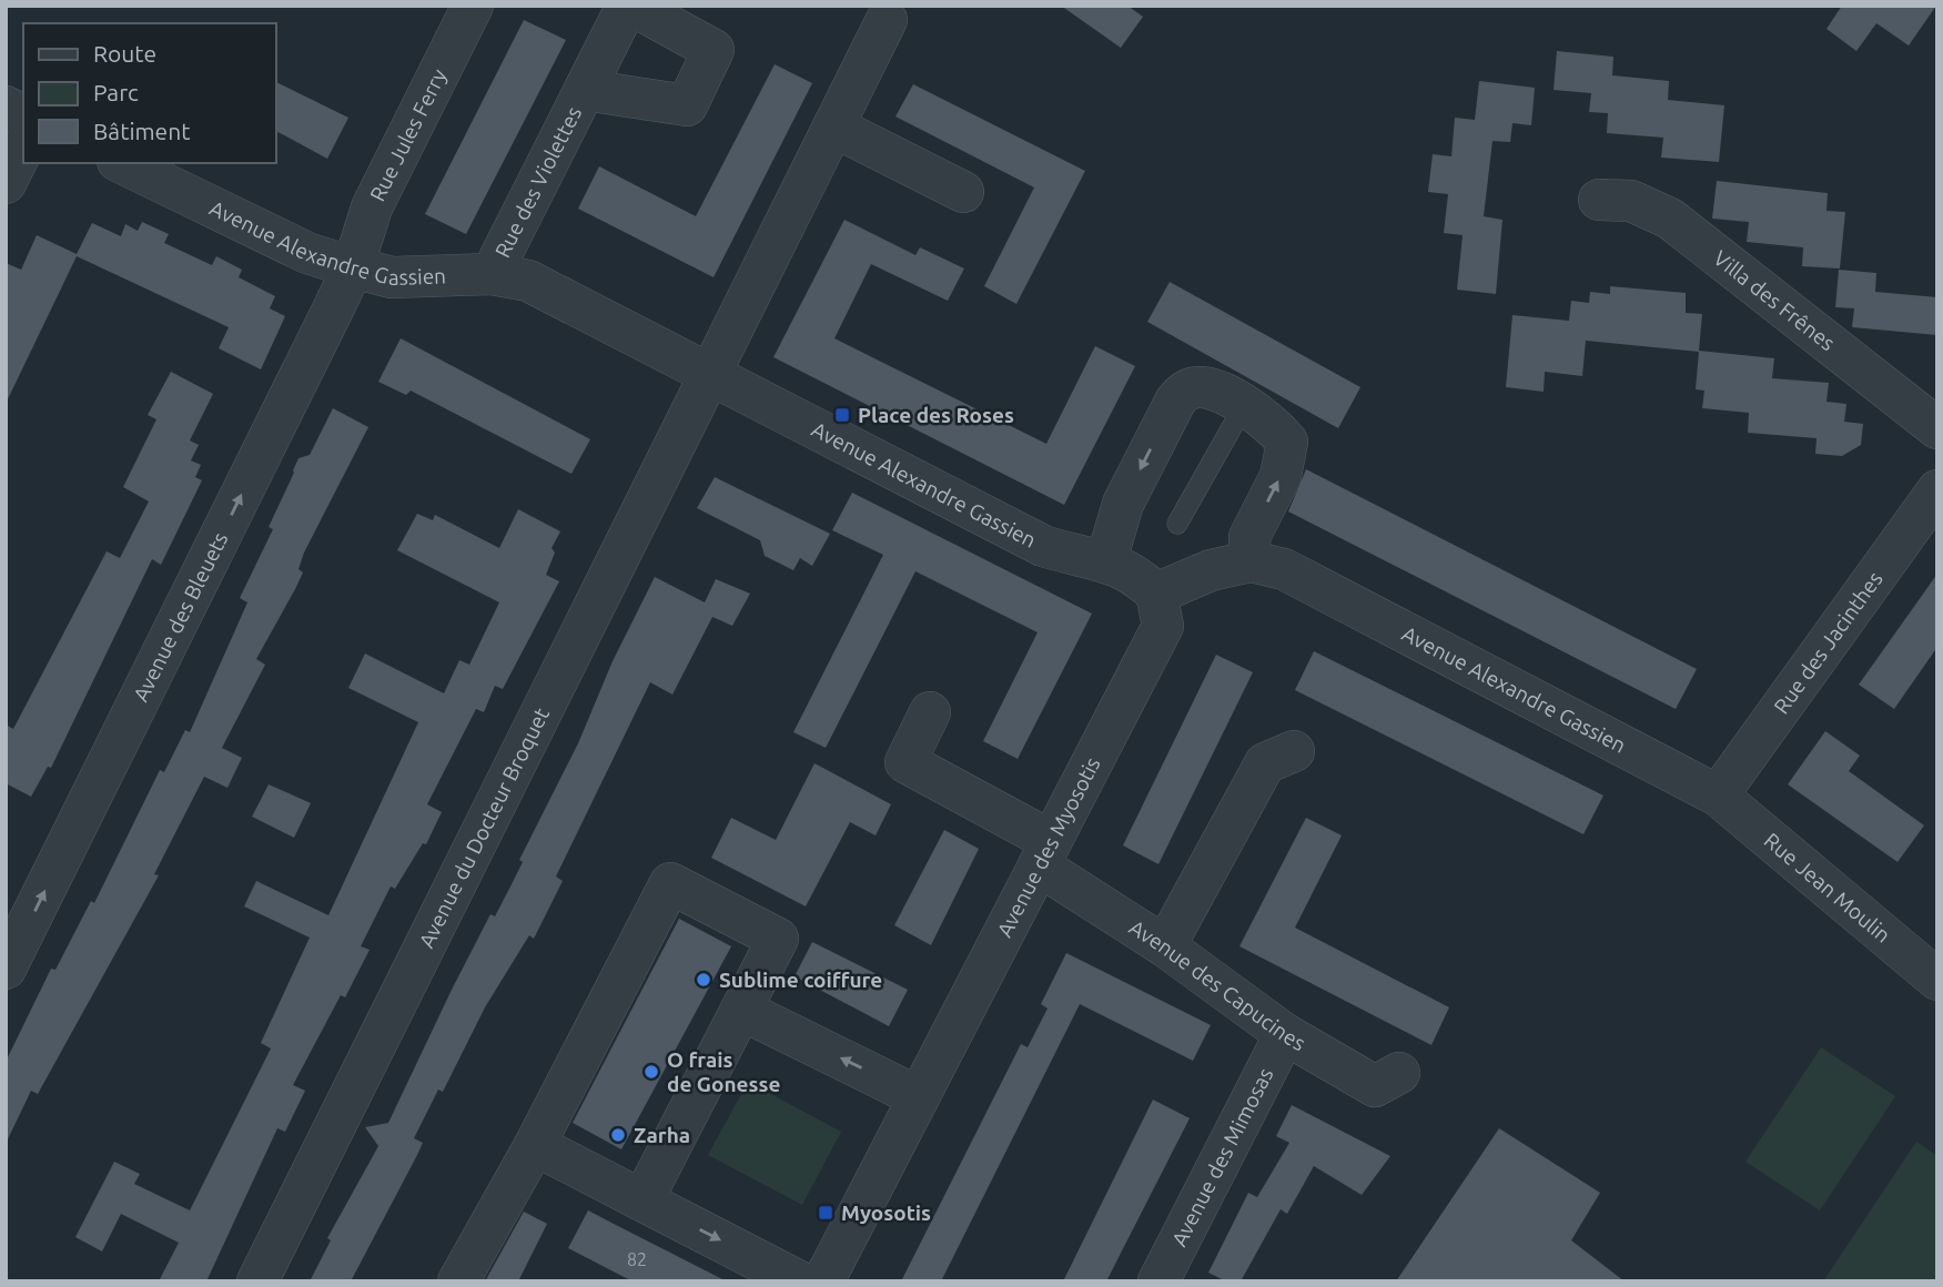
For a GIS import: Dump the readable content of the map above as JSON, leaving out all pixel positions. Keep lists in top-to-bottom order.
{
  "streets": {
    "street": [
      "Rue Jules Ferry",
      "Rue des Violettes",
      "Avenue Alexandre Gassien",
      "Villa des Frênes",
      "Avenue des Bleuets",
      "Rue des Jacinthes",
      "Avenue du Docteur Broquet",
      "Avenue des Myosotis",
      "Rue Jean Moulin",
      "Avenue des Capucines",
      "Avenue des Mimosas"
    ]
  },
  "crossings": [
    ["Rue Jules Ferry", "Avenue Alexandre Gassien"],
    ["Rue Jules Ferry", "Avenue des Bleuets"],
    ["Rue des Violettes", "Avenue Alexandre Gassien"],
    ["Avenue Alexandre Gassien", "Avenue des Bleuets"],
    ["Avenue Alexandre Gassien", "Rue des Jacinthes"],
    ["Avenue Alexandre Gassien", "Avenue du Docteur Broquet"],
    ["Avenue Alexandre Gassien", "Avenue des Myosotis"],
    ["Avenue Alexandre Gassien", "Rue Jean Moulin"],
    ["Rue des Jacinthes", "Rue Jean Moulin"],
    ["Avenue des Myosotis", "Avenue des Capucines"],
    ["Avenue des Capucines", "Avenue des Mimosas"]
  ],
  "one_way": ["Avenue des Bleuets"],
  "places": {
    "transit": ["Place des Roses", "Myosotis"],
    "other": ["Sublime coiffure", "O frais de Gonesse", "Zarha"]
  },
  "house_numbers": ["82"],
  "legend": ["Route", "Parc", "Bâtiment"]
}
